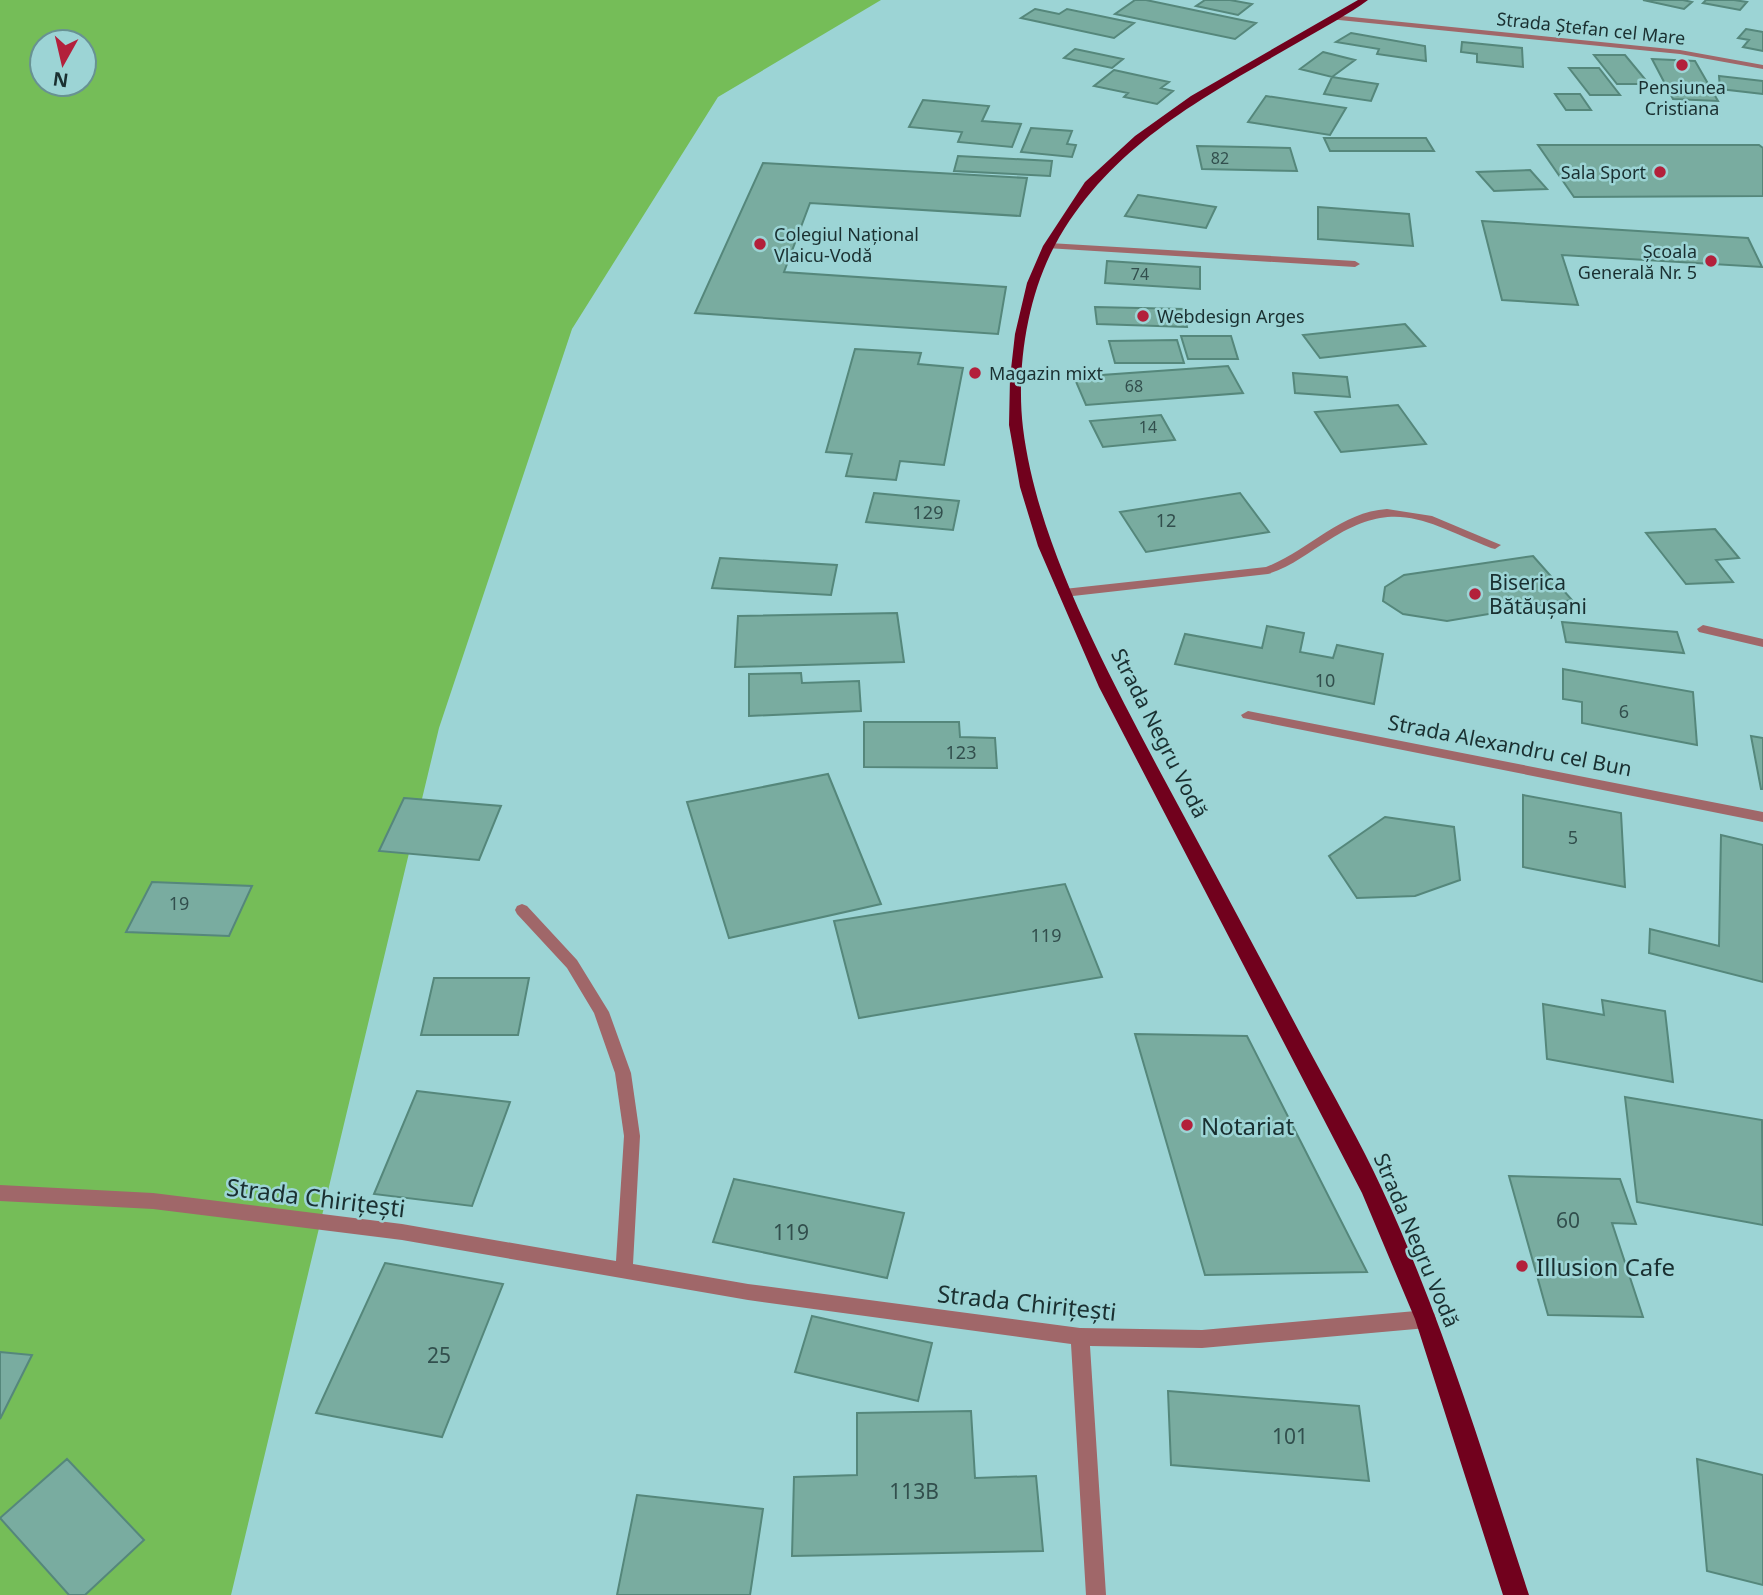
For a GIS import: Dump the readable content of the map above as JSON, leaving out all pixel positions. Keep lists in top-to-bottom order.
{
  "streets": {
    "main road": ["Strada Negru Vodă"],
    "street": ["Strada Ștefan cel Mare", "Strada Alexandru cel Bun", "Strada Chirițești"]
  },
  "crossings": [
    ["Strada Ștefan cel Mare", "Strada Negru Vodă"],
    ["Strada Negru Vodă", "Strada Chirițești"]
  ],
  "places": [
    "Pensiunea Cristiana",
    "Sala Sport",
    "Colegiul Național Vlaicu-Vodă",
    "Școala Generală Nr. 5",
    "Webdesign Arges",
    "Magazin mixt",
    "Biserica Bătăușani",
    "Notariat",
    "Illusion Cafe"
  ],
  "house_numbers": [
    "82",
    "74",
    "68",
    "14",
    "129",
    "12",
    "10",
    "6",
    "123",
    "5",
    "19",
    "119",
    "60",
    "119",
    "25",
    "101",
    "113B"
  ],
  "north": "bottom"
}
